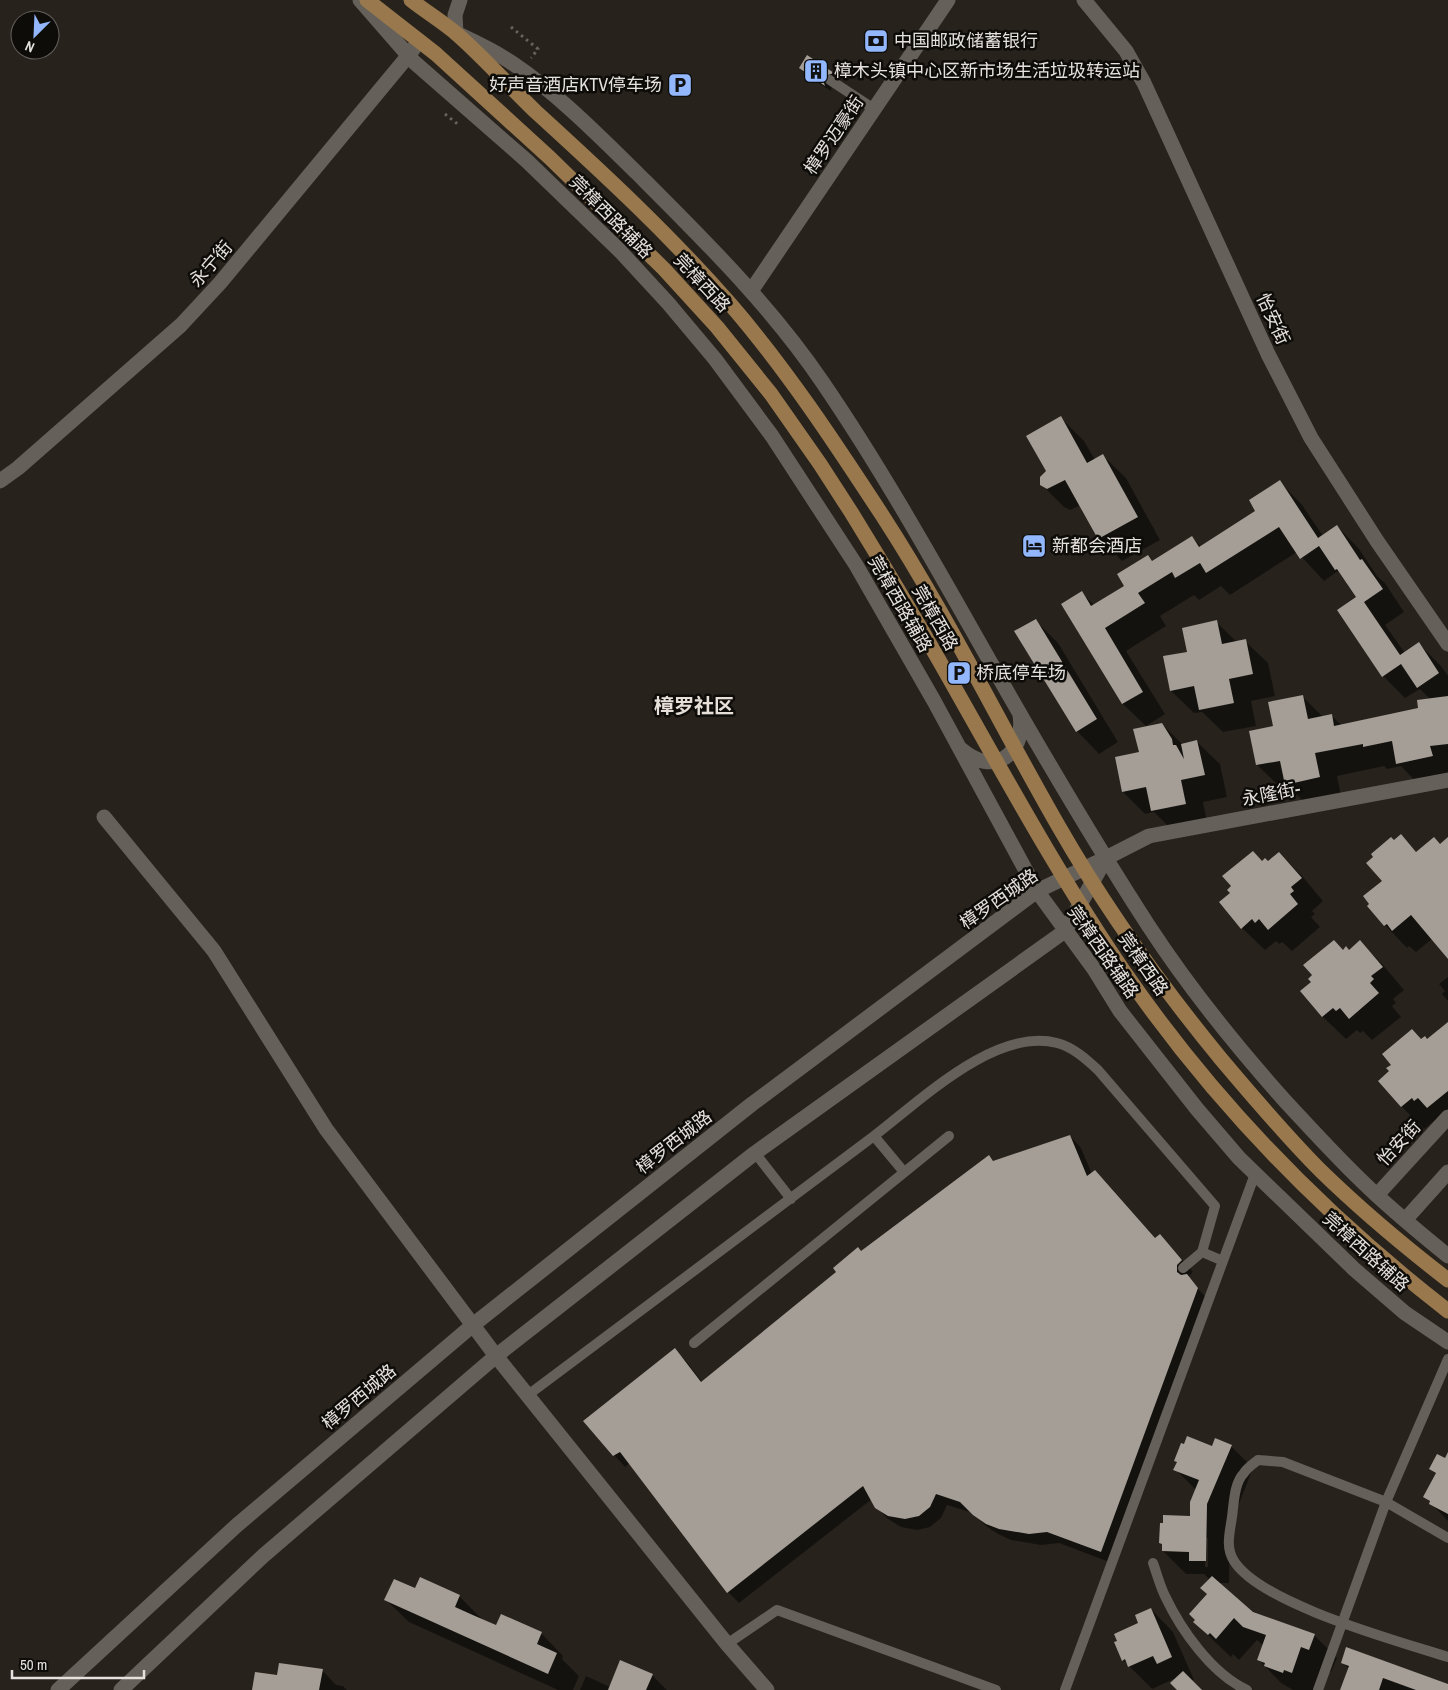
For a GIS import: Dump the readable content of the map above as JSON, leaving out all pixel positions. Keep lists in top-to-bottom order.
{
  "streets": {
    "main road": [
      "樟罗迈豪街",
      "莞樟西路辅路",
      "永宁街",
      "莞樟西路",
      "怡安街",
      "永隆街-",
      "樟罗西城路"
    ]
  },
  "crossings": [
    ["莞樟西路辅路", "永宁街"],
    ["莞樟西路辅路", "樟罗西城路"],
    ["永宁街", "莞樟西路"],
    ["永隆街-", "樟罗西城路"]
  ],
  "districts": ["樟罗社区"],
  "places": {
    "bank": ["中国邮政储蓄银行"],
    "building": ["樟木头镇中心区新市场生活垃圾转运站"],
    "parking": ["好声音酒店KTV停车场", "桥底停车场"],
    "hotel": ["新都会酒店"]
  },
  "scale_bar": "50 m",
  "north": "bottom left"
}
